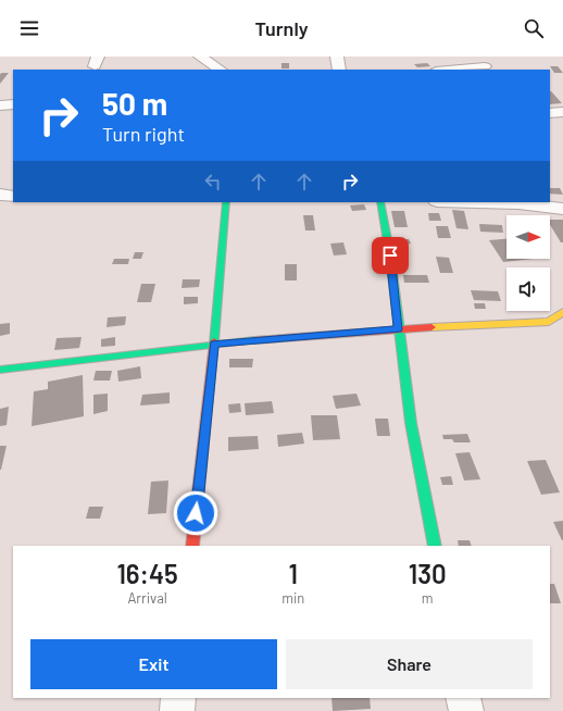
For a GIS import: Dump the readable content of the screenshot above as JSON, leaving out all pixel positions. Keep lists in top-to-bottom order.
{
  "north": "right",
  "page": {
    "header": "Turnly",
    "turn": ["50 m", "Turn right"],
    "eta": [
      "16:45",
      "Arrival",
      "1",
      "min",
      "130",
      "m"
    ],
    "buttons": ["Exit", "Share"]
  }
}
